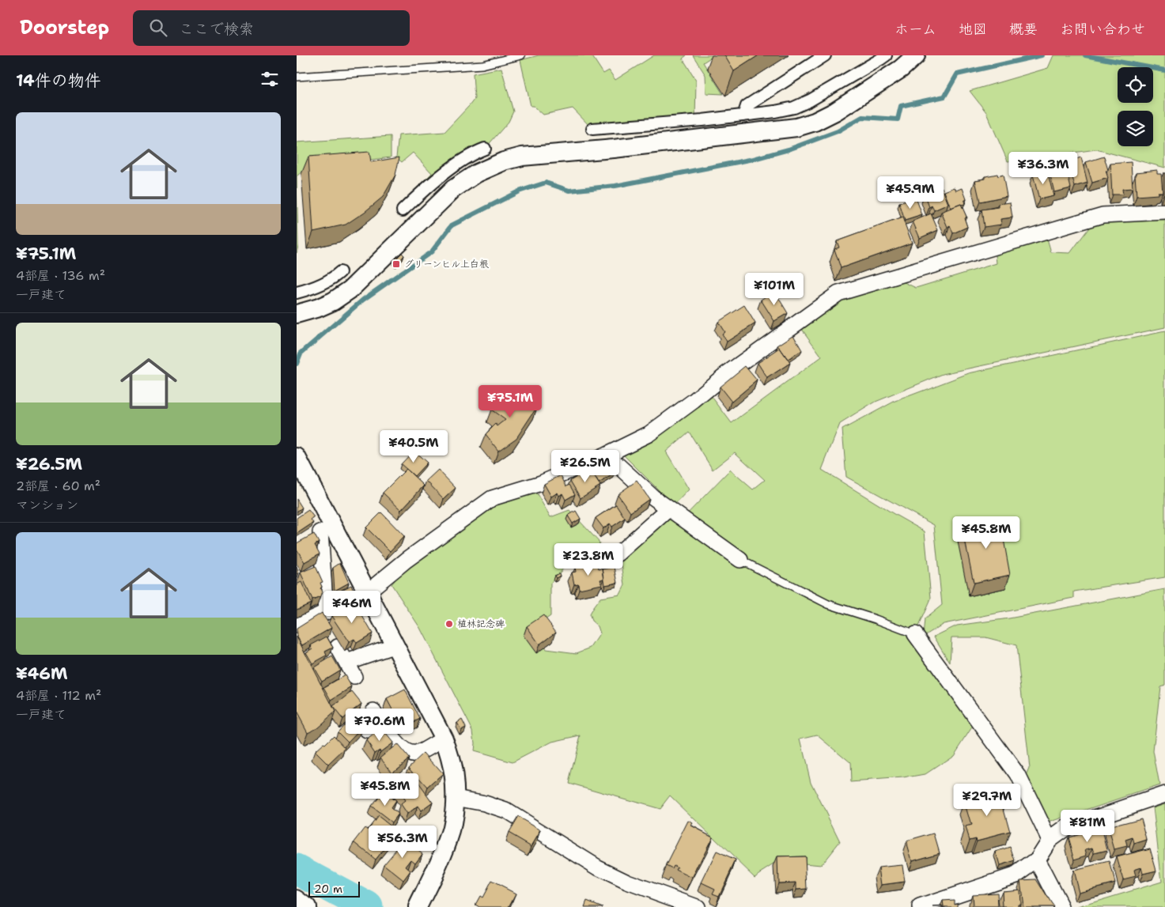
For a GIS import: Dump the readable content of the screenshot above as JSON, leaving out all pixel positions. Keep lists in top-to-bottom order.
{
  "places": {
    "transit": ["グリーンヒル上白根"],
    "other": ["植林記念碑"]
  },
  "scale_bar": "20 m",
  "page": {
    "header": "Doorstep",
    "search": "ここで検索",
    "nav": [
      "ホーム",
      "地図",
      "概要",
      "お問い合わせ"
    ],
    "heading": "14件の物件",
    "list": [
      {
        "name": "¥75.1M",
        "note": "4部屋 · 136 m² · 一戸建て"
      },
      {
        "name": "¥26.5M",
        "note": "2部屋 · 60 m² · マンション"
      },
      {
        "name": "¥46M",
        "note": "4部屋 · 112 m² · 一戸建て"
      }
    ],
    "price": [
      "¥36.3M",
      "¥45.9M",
      "¥101M",
      "¥75.1M",
      "¥40.5M",
      "¥26.5M",
      "¥45.8M",
      "¥23.8M",
      "¥46M",
      "¥70.6M",
      "¥45.8M",
      "¥29.7M",
      "¥81M",
      "¥56.3M"
    ],
    "scale": "20 m"
  }
}
